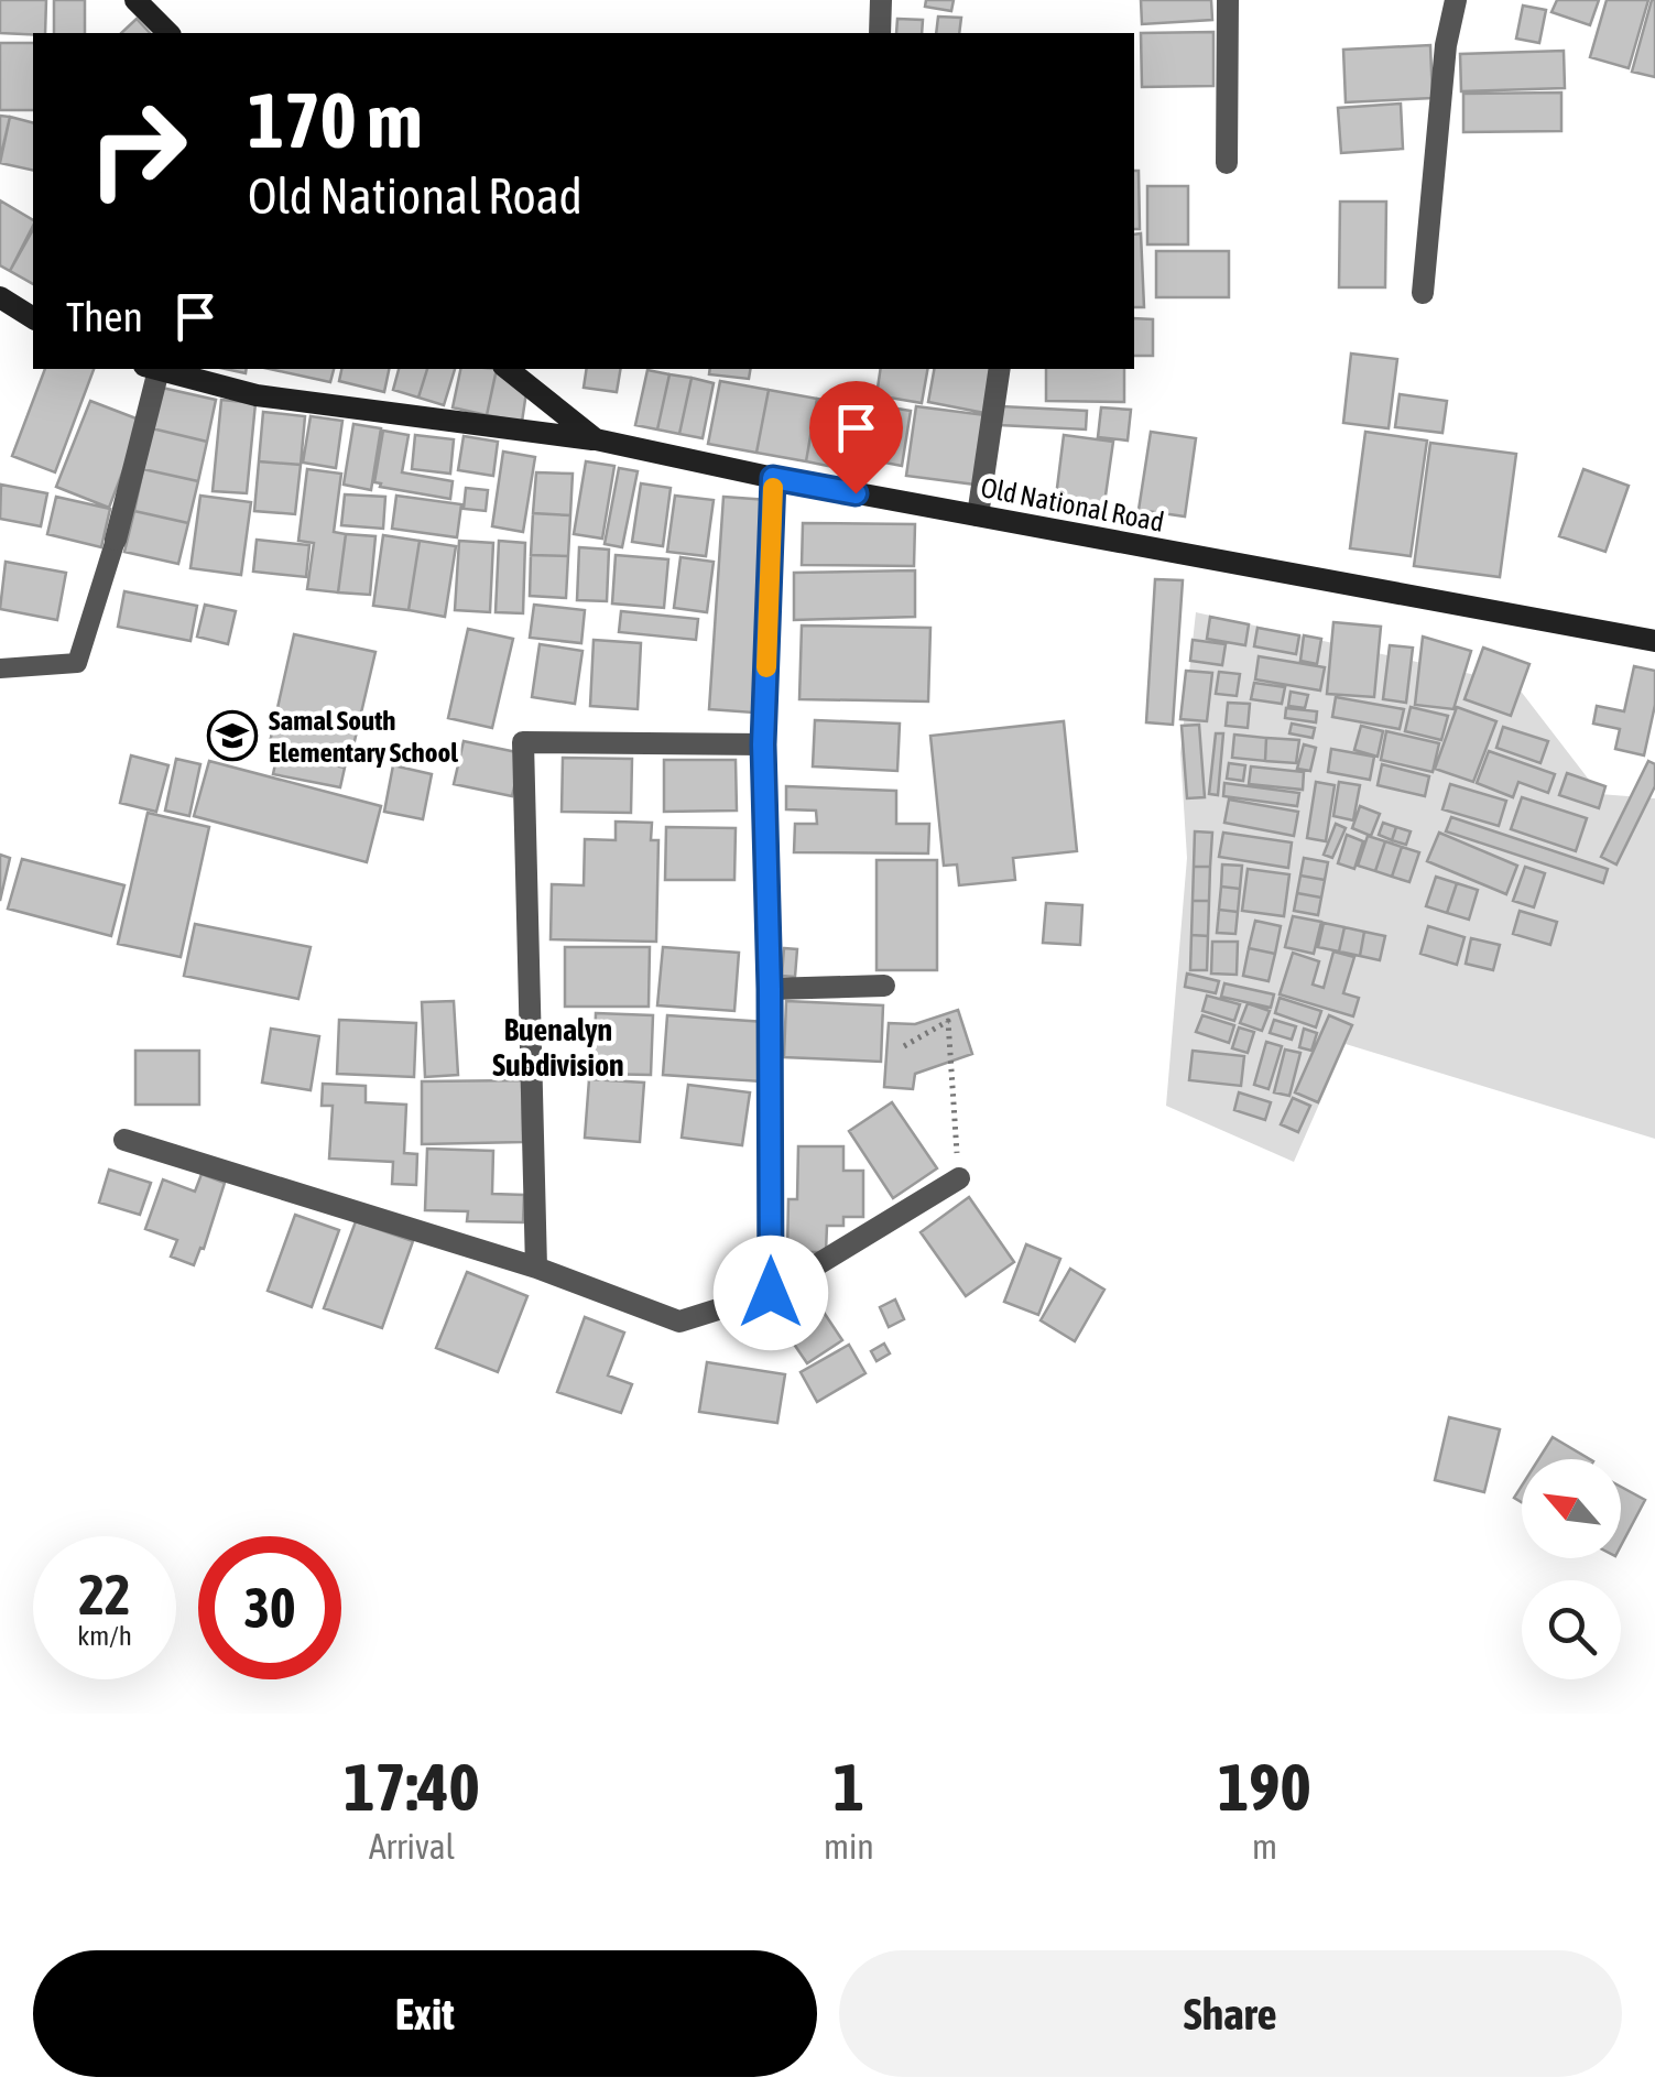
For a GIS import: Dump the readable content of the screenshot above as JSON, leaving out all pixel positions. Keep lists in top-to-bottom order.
{
  "streets": {
    "main road": ["Old National Road"]
  },
  "districts": ["Buenalyn Subdivision"],
  "places": {
    "school or university": ["Samal South Elementary School"]
  },
  "north": "top left",
  "page": {
    "turn": ["170 m", "Old National Road"],
    "then": "Then",
    "speed": "22 km/h",
    "limit": "30",
    "eta": [
      "17:40",
      "Arrival",
      "1",
      "min",
      "190",
      "m"
    ],
    "buttons": ["Exit", "Share"]
  }
}
